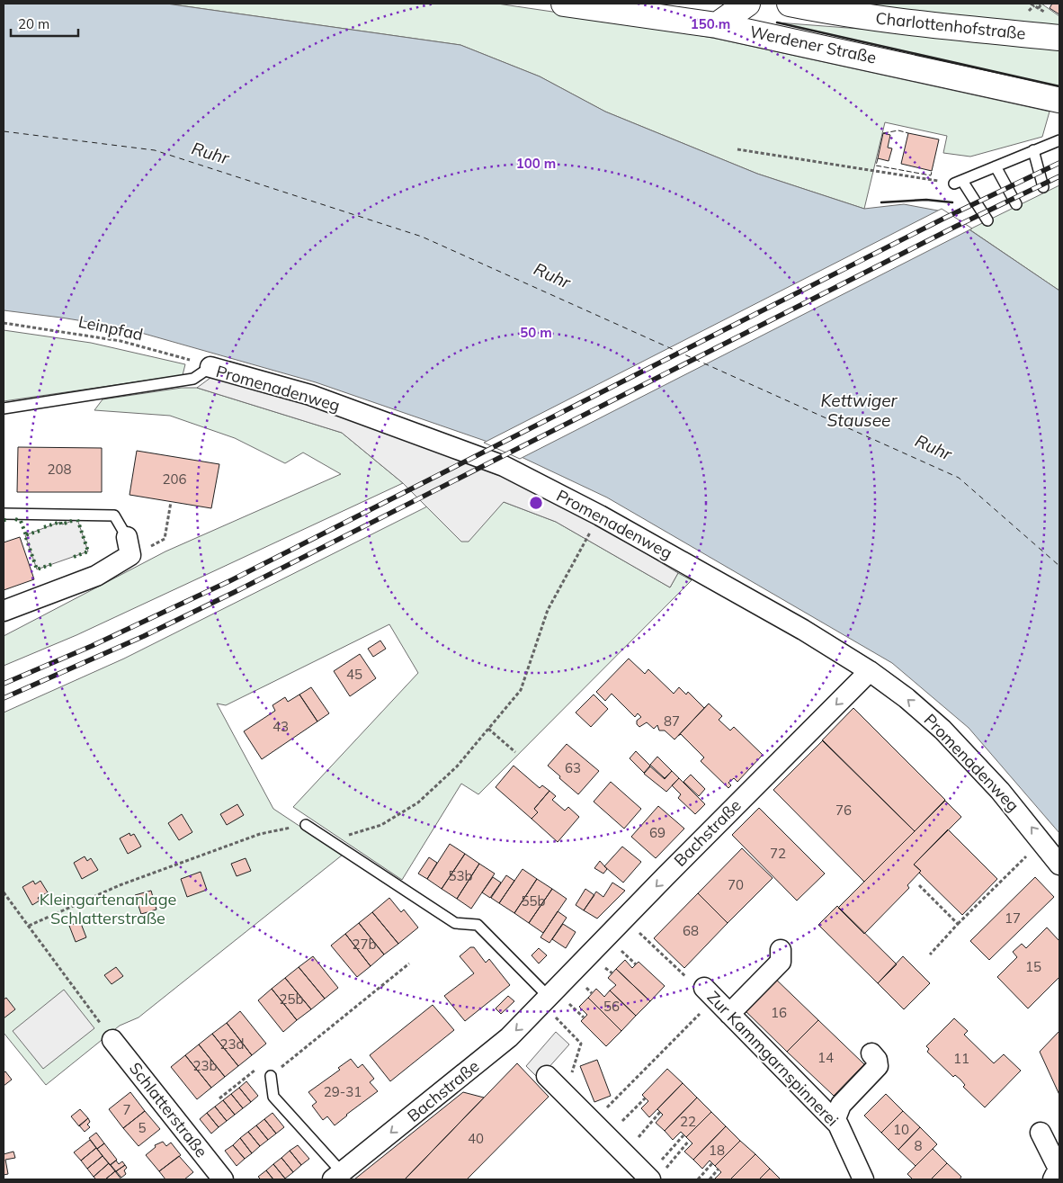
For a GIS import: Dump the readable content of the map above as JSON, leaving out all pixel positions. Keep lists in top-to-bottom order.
{
  "streets": {
    "main road": ["Charlottenhofstraße", "Werdener Straße"],
    "street": [
      "Promenadenweg",
      "Bachstraße",
      "Zur Kammgarnspinnerei",
      "Schlatterstraße"
    ],
    "path": ["Leinpfad"]
  },
  "crossings": [
    ["Leinpfad", "Promenadenweg"],
    ["Promenadenweg", "Bachstraße"]
  ],
  "one_way": ["Bachstraße"],
  "water": ["Ruhr", "Kettwiger Stausee"],
  "parks": ["Kleingartenanlage Schlatterstraße"],
  "house_numbers": [
    "208",
    "206",
    "45",
    "87",
    "43",
    "63",
    "76",
    "69",
    "72",
    "53b",
    "70",
    "55b",
    "17",
    "68",
    "27b",
    "15",
    "25b",
    "56",
    "16",
    "23d",
    "14",
    "11",
    "23b",
    "29-31",
    "7",
    "22",
    "5",
    "10",
    "40",
    "8",
    "18"
  ],
  "scale_bar": "20 m",
  "rings": ["150 m", "100 m", "50 m"]
}
